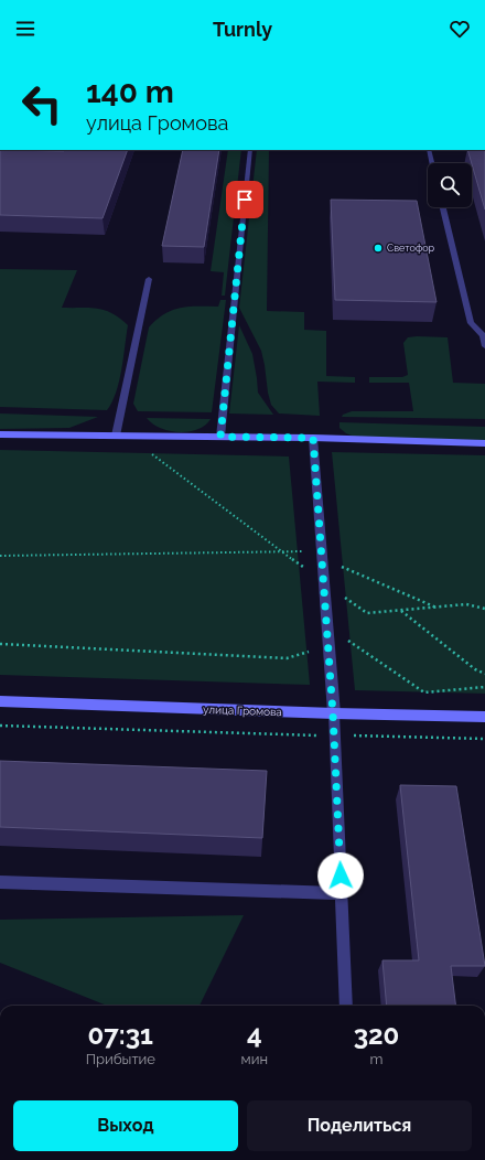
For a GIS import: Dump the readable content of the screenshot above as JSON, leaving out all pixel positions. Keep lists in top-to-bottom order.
{
  "streets": {
    "street": ["улица Громова"]
  },
  "places": ["Светофор"],
  "page": {
    "header": "Turnly",
    "turn": ["140 m", "улица Громова"],
    "eta": [
      "07:31",
      "Прибытие",
      "4",
      "мин",
      "320",
      "m"
    ],
    "buttons": ["Выход", "Поделиться"]
  }
}
